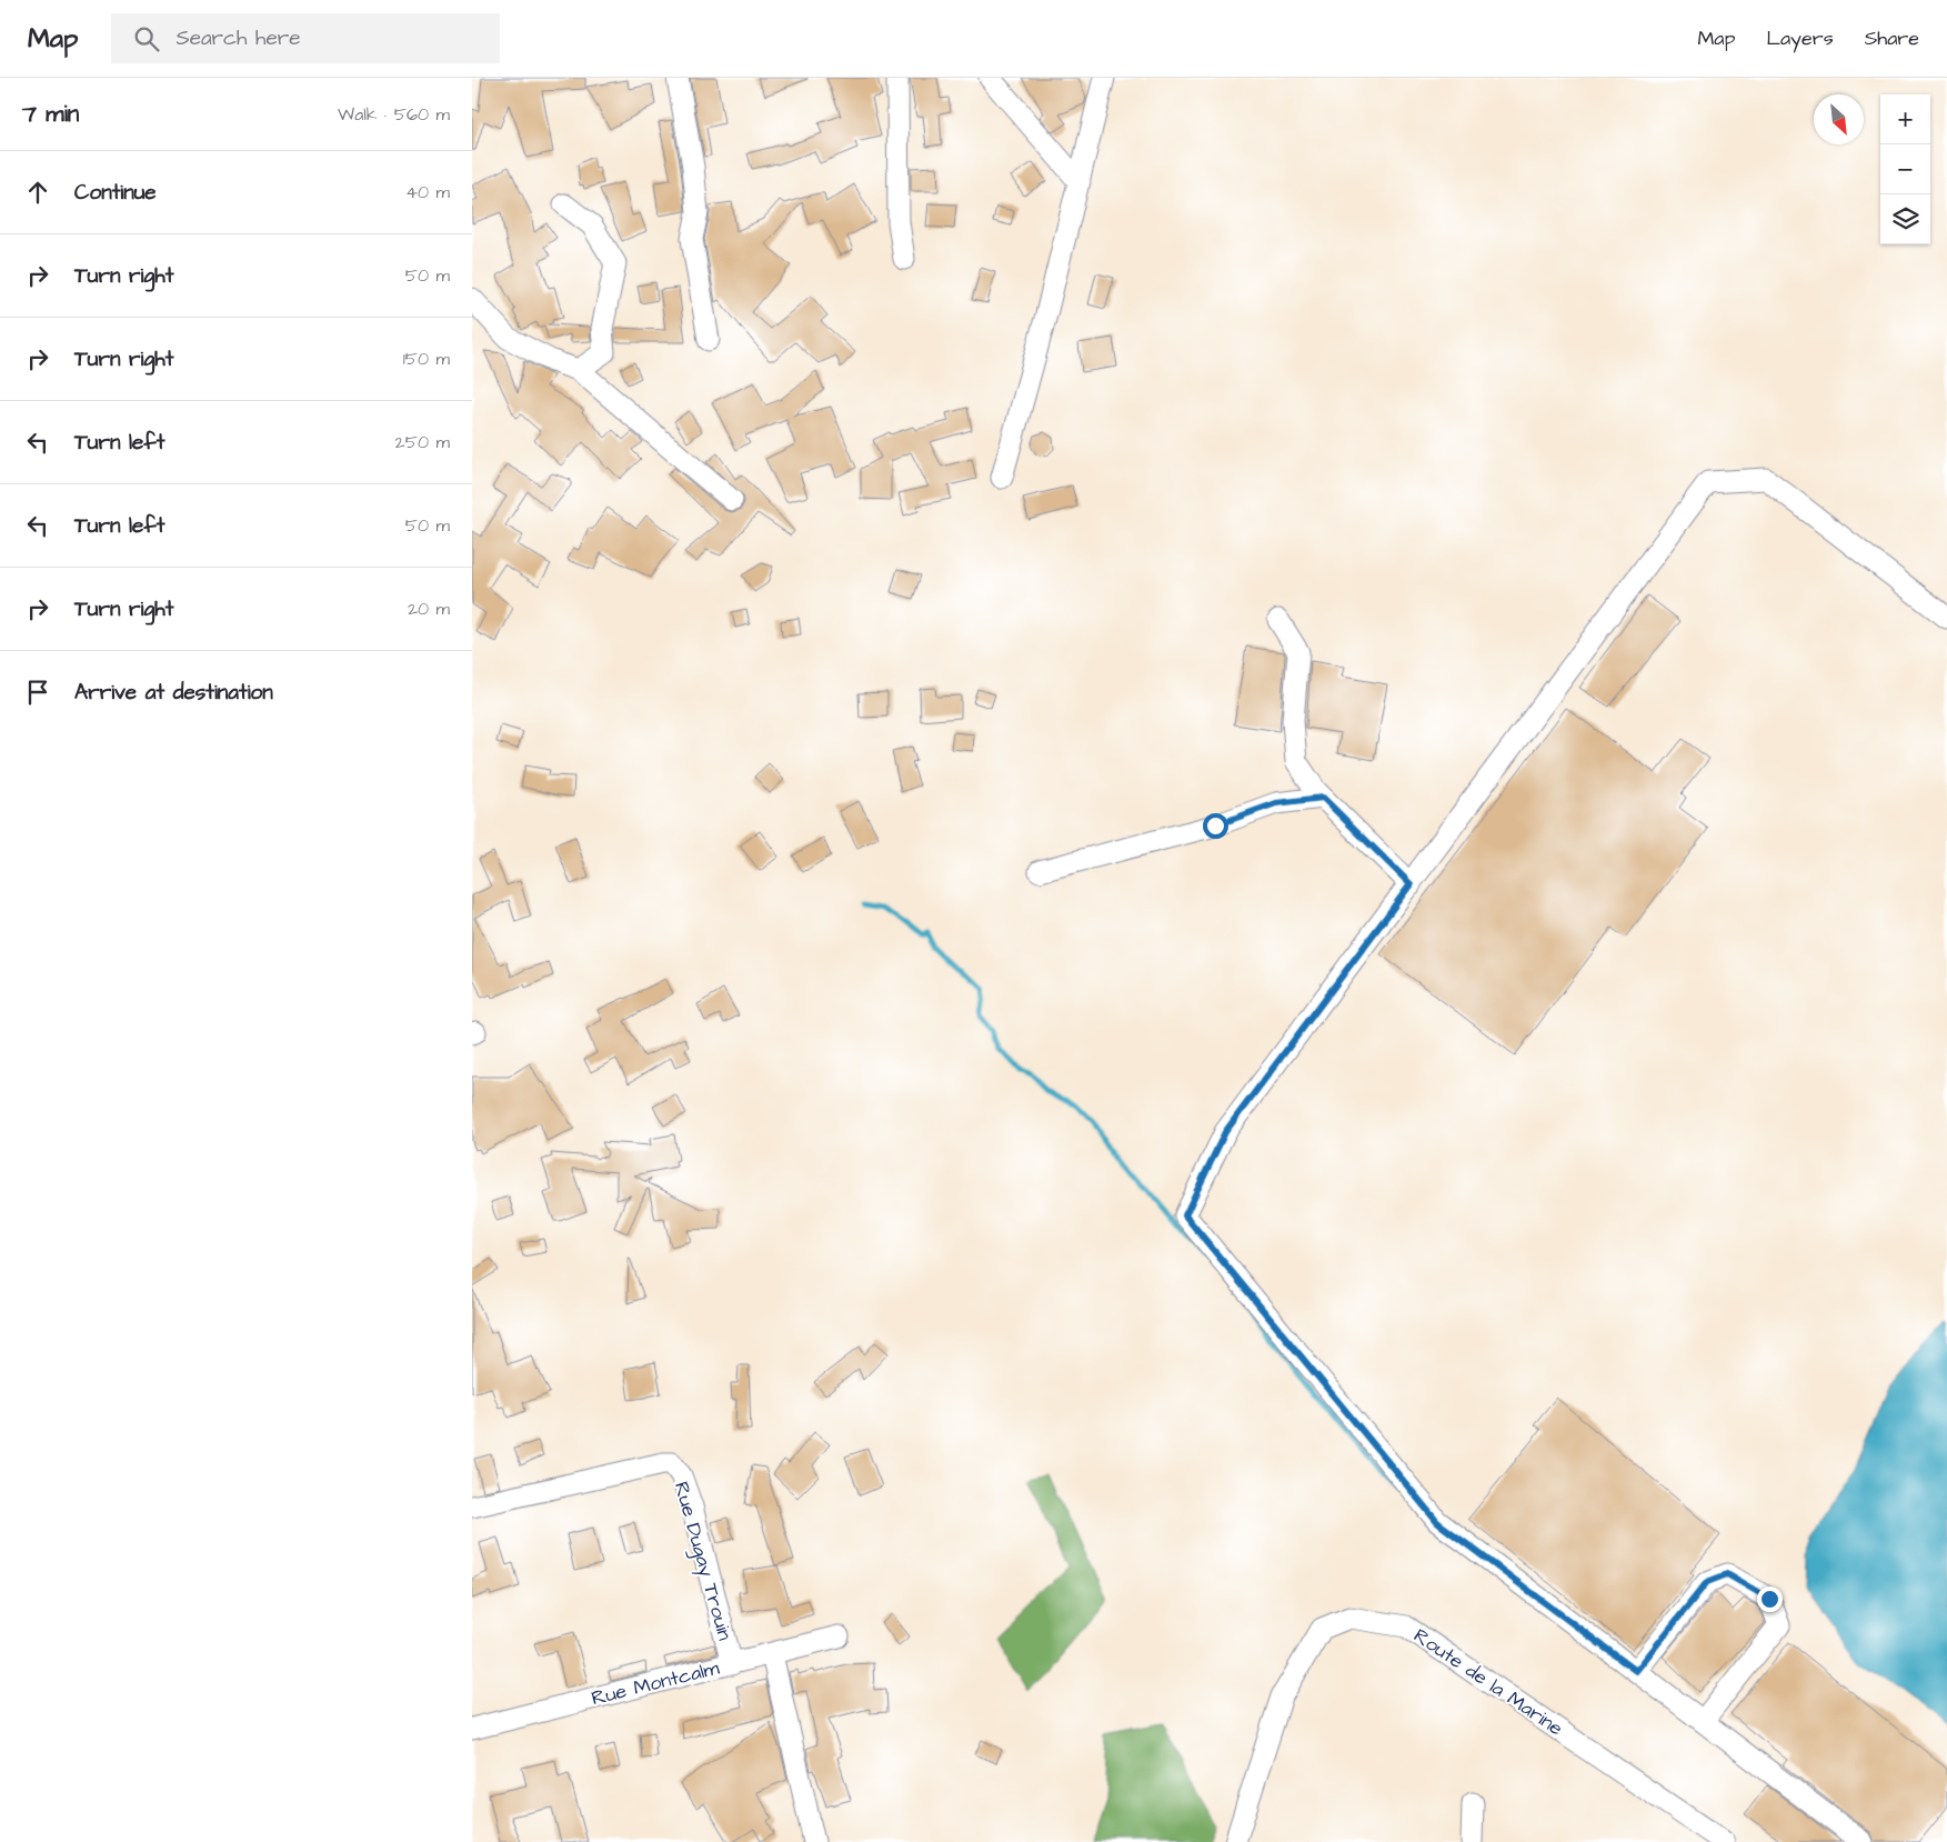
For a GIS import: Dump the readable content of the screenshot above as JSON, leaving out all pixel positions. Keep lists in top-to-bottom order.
{
  "streets": {
    "street": ["Rue Dugay Trouin", "Route de la Marine", "Rue Montcalm"]
  },
  "crossings": [
    ["Rue Dugay Trouin", "Rue Montcalm"]
  ],
  "north": "bottom right",
  "page": {
    "header": "Map",
    "search": "Search here",
    "nav": ["Map", "Layers", "Share"],
    "heading": ["7 min", "Walk · 560 m"],
    "map_buttons": ["+", "−"],
    "list": [
      ["Continue", "40 m"],
      ["Turn right", "50 m"],
      ["Turn right", "150 m"],
      ["Turn left", "250 m"],
      ["Turn left", "50 m"],
      ["Turn right", "20 m"],
      "Arrive at destination"
    ]
  }
}
